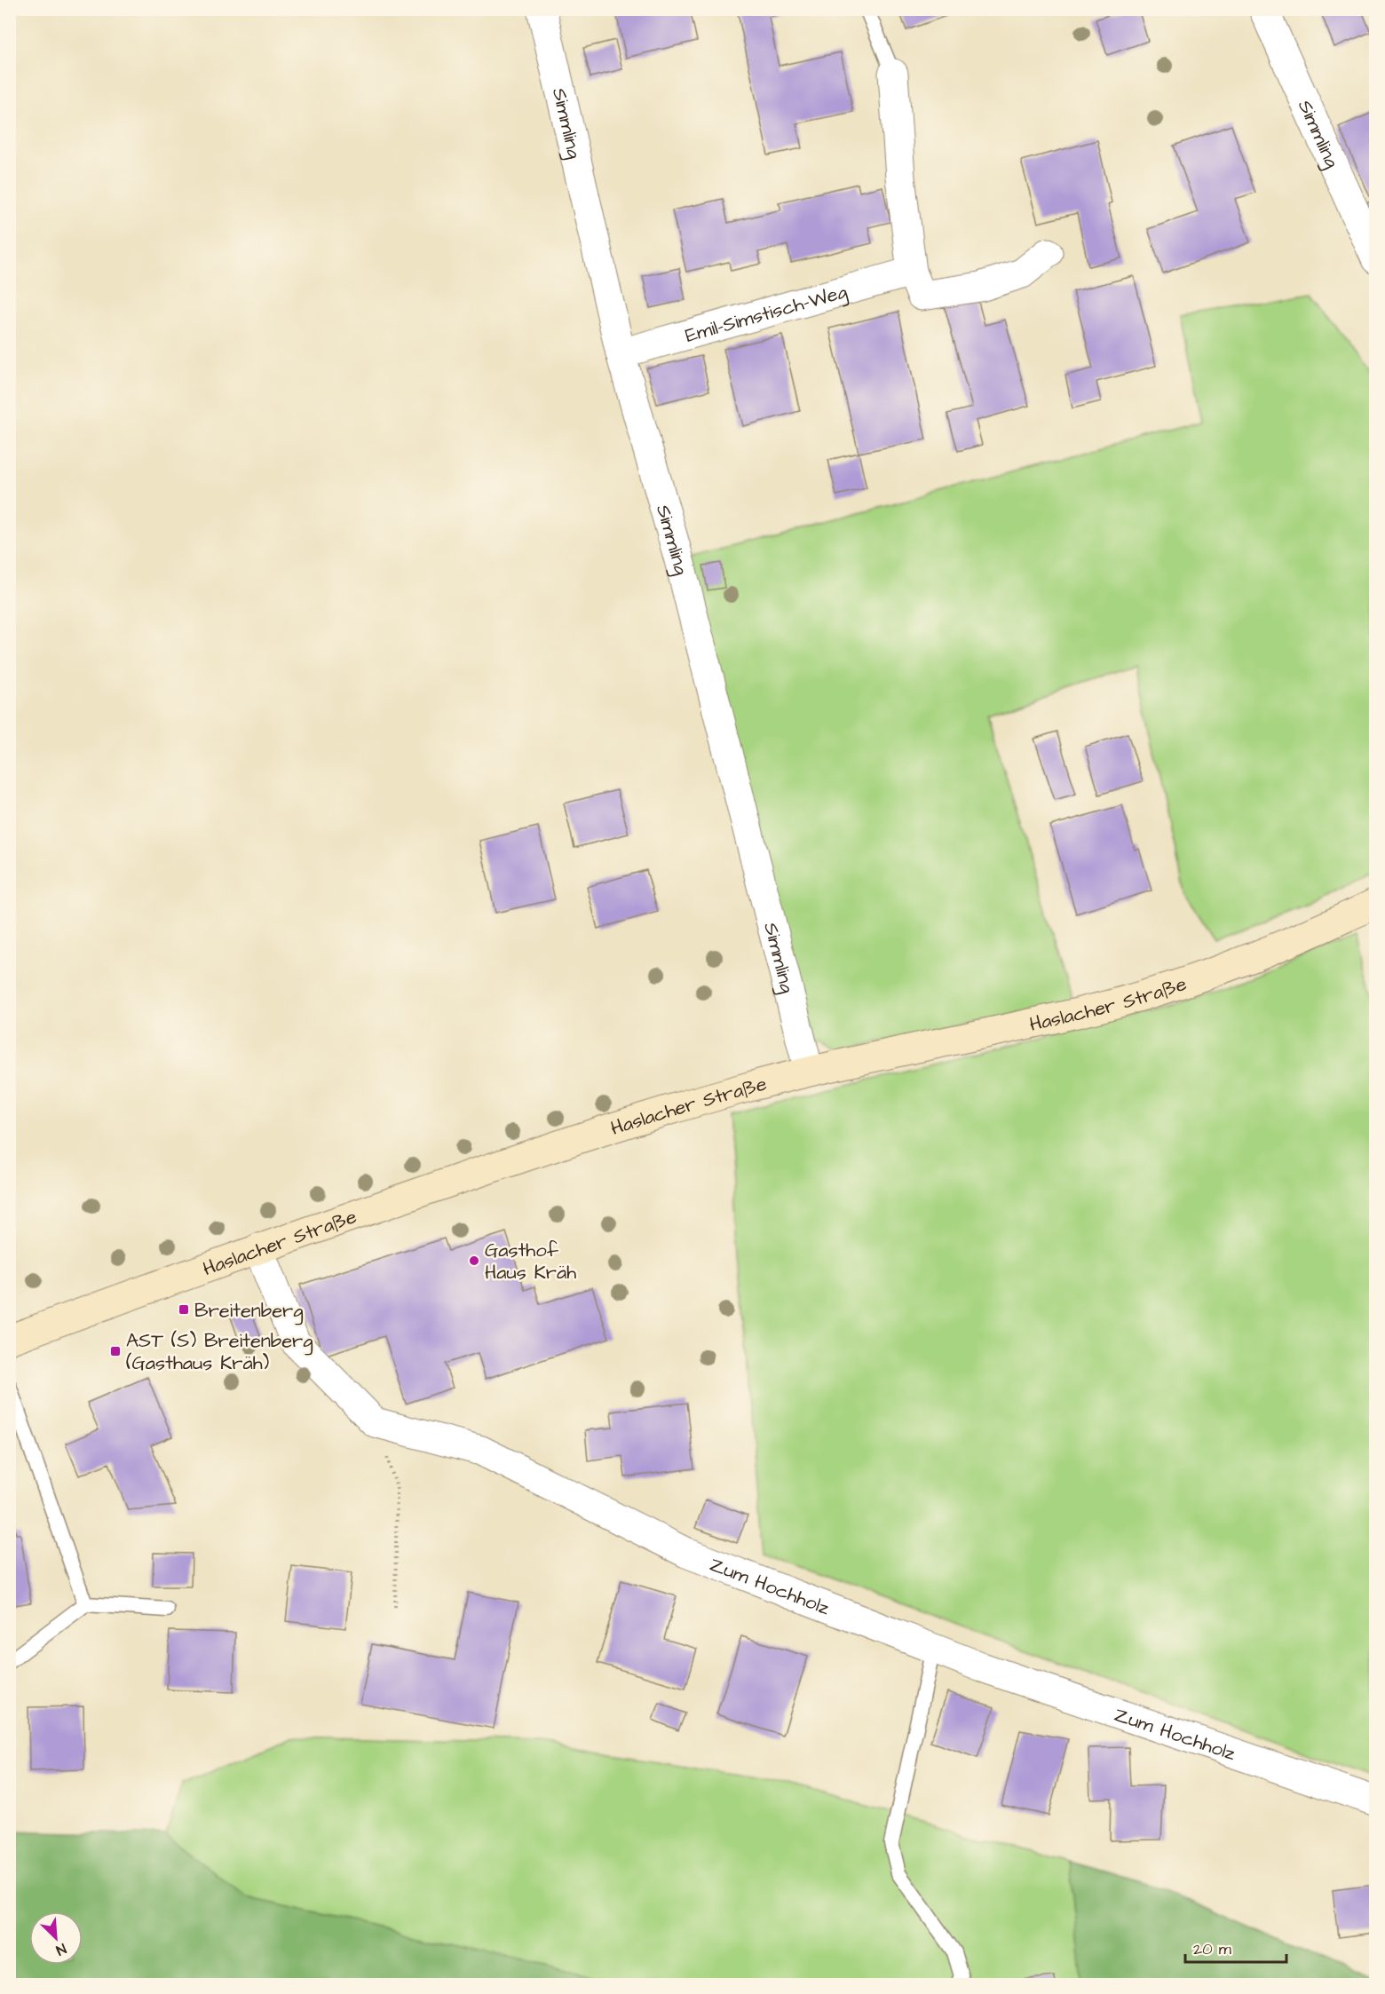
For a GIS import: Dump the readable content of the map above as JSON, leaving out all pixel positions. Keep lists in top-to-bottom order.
{
  "streets": {
    "street": [
      "Simmling",
      "Emil-Simstisch-Weg",
      "Haslacher Straße",
      "Zum Hochholz"
    ]
  },
  "crossings": [
    ["Simmling", "Emil-Simstisch-Weg"],
    ["Simmling", "Haslacher Straße"]
  ],
  "places": {
    "other": ["Gasthof Haus Kräh"],
    "transit": ["Breitenberg", "AST (S) Breitenberg (Gasthaus Kräh)"]
  },
  "scale_bar": "20 m",
  "north": "bottom right"
}
